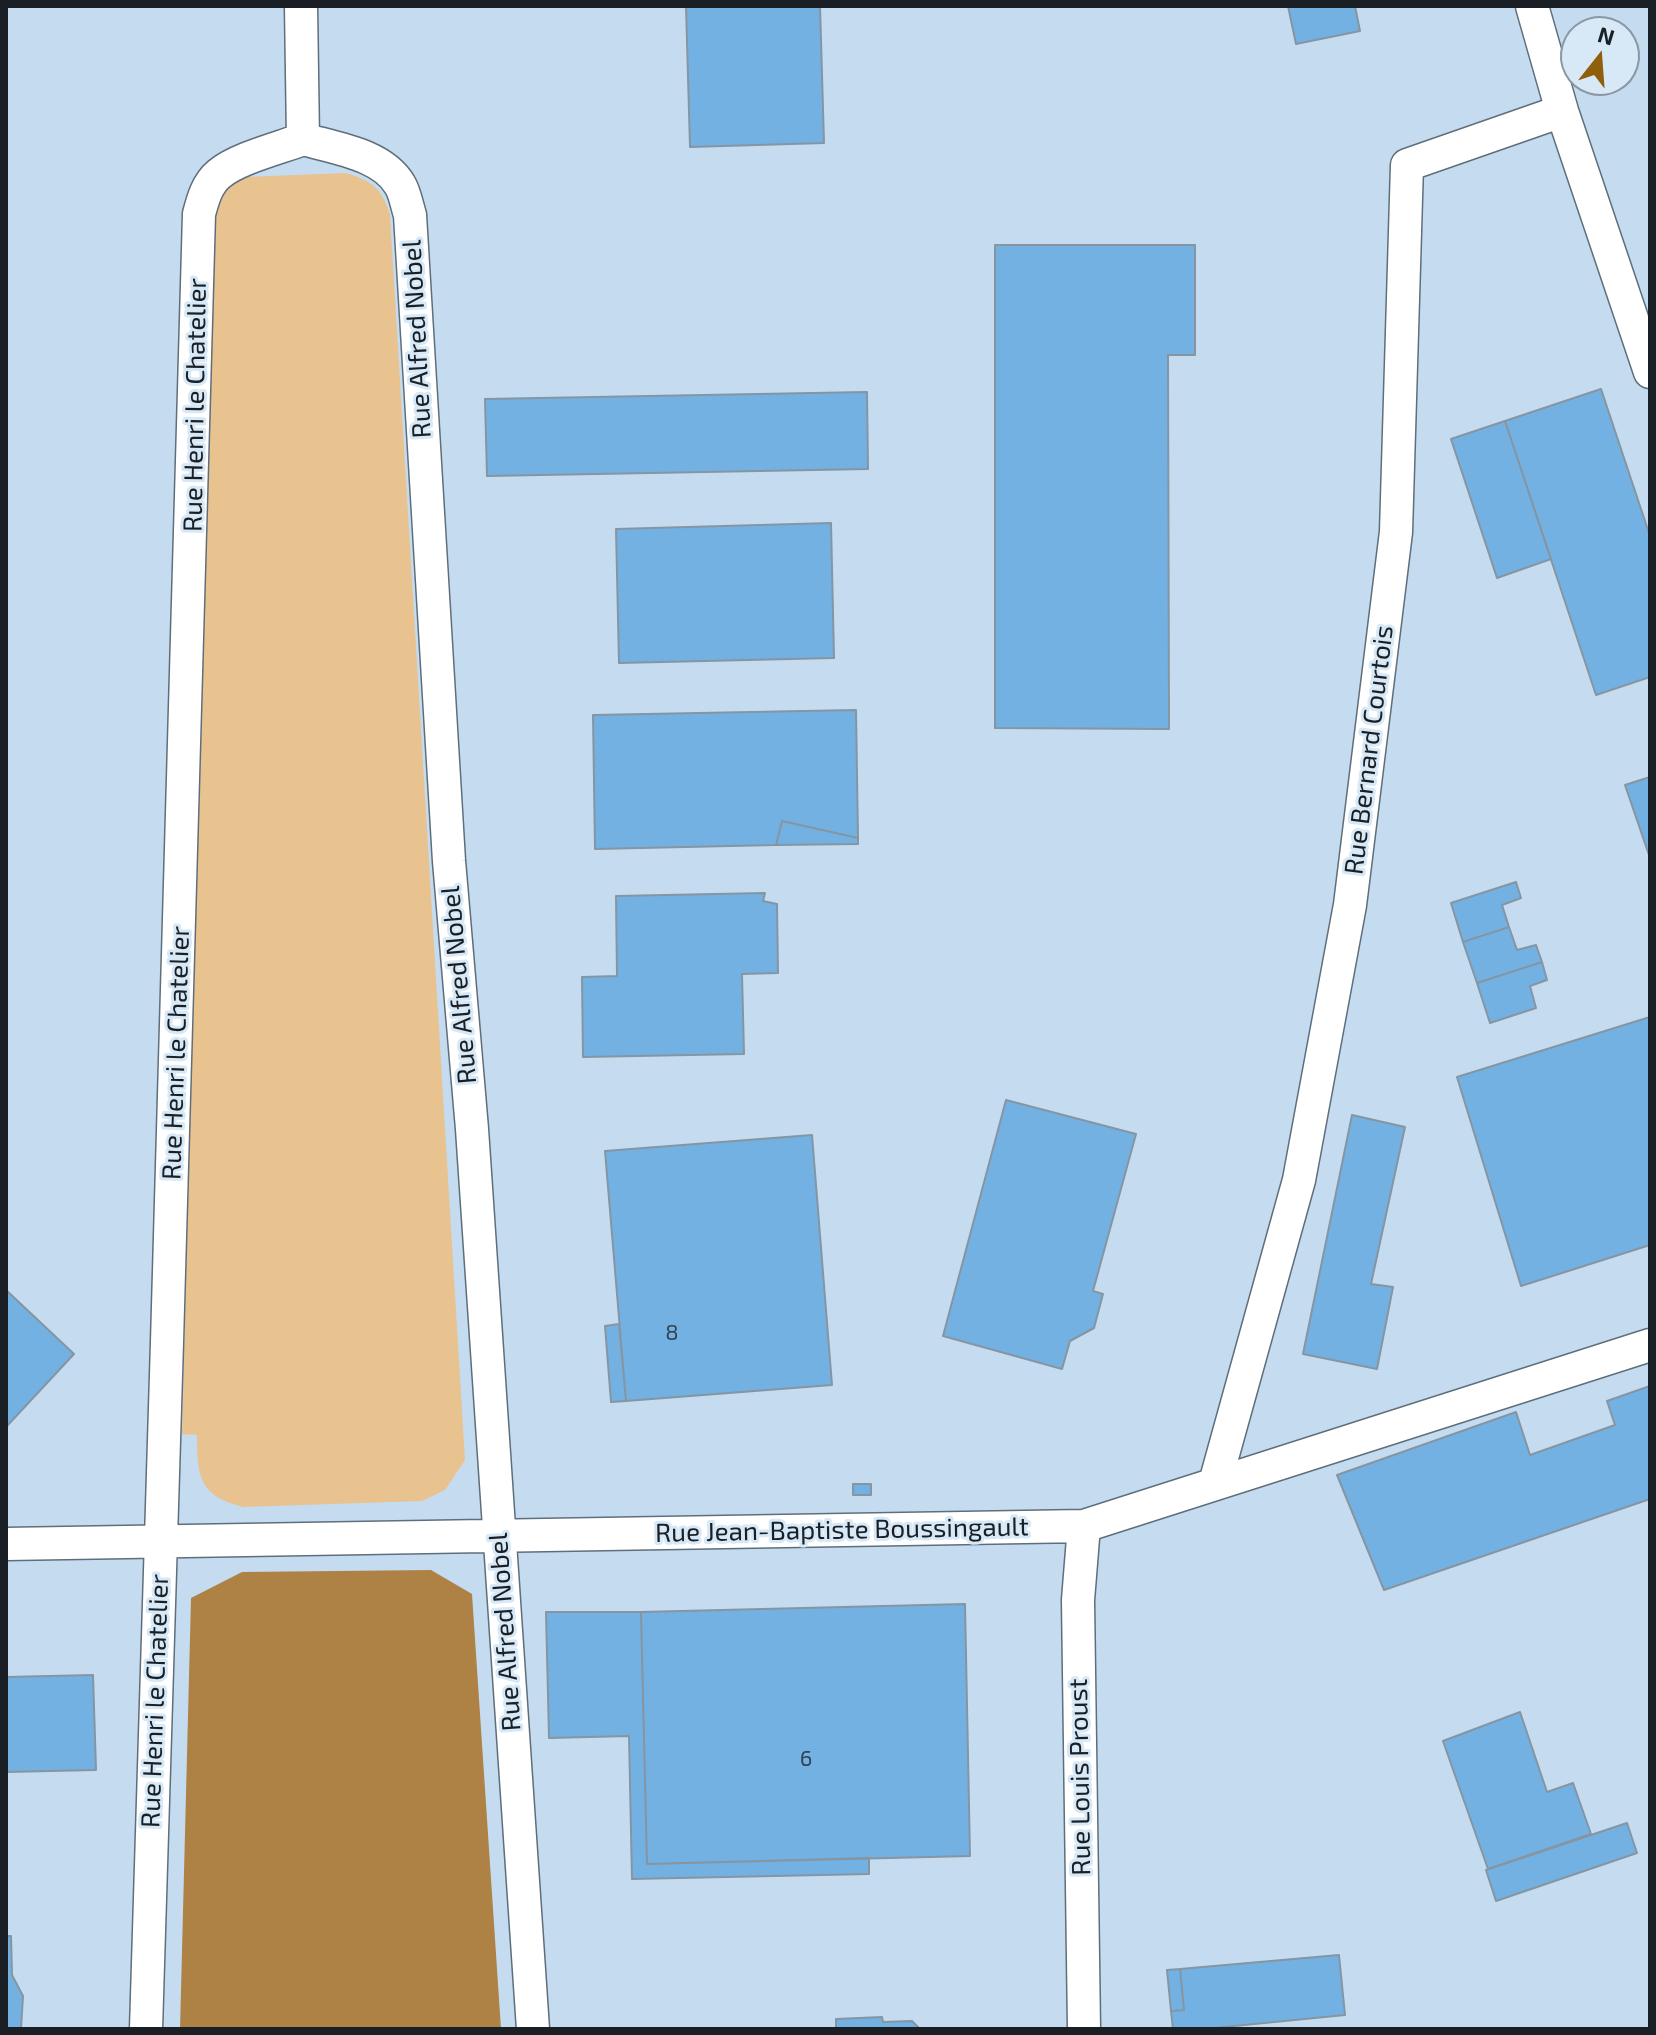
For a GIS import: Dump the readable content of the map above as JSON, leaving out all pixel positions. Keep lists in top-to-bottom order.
{
  "streets": {
    "street": [
      "Rue Alfred Nobel",
      "Rue Henri le Chatelier",
      "Rue Bernard Courtois",
      "Rue Jean-Baptiste Boussingault",
      "Rue Louis Proust"
    ]
  },
  "crossings": [
    ["Rue Alfred Nobel", "Rue Henri le Chatelier"],
    ["Rue Alfred Nobel", "Rue Jean-Baptiste Boussingault"],
    ["Rue Henri le Chatelier", "Rue Jean-Baptiste Boussingault"],
    ["Rue Bernard Courtois", "Rue Jean-Baptiste Boussingault"],
    ["Rue Jean-Baptiste Boussingault", "Rue Louis Proust"]
  ],
  "house_numbers": ["8", "6"],
  "north": "top"
}
